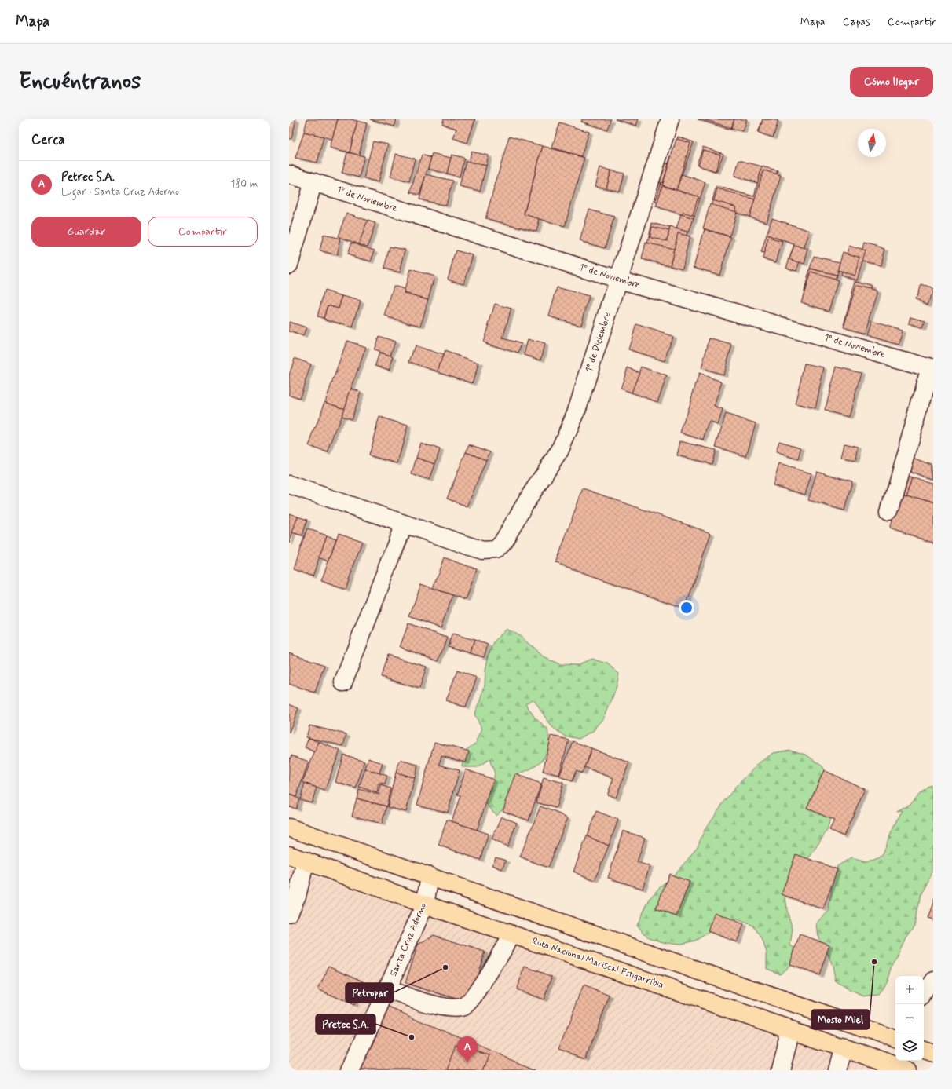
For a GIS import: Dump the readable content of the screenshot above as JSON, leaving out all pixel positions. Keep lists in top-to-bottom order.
{
  "streets": {
    "highway": ["Ruta Nacional Mariscal Estigarribia"],
    "street": ["1º de Noviembre", "1º de Diciembre", "Santa Cruz Adorno"]
  },
  "crossings": [
    ["1º de Noviembre", "1º de Diciembre"],
    ["Santa Cruz Adorno", "Ruta Nacional Mariscal Estigarribia"]
  ],
  "places": ["Mosto Miel", "Petropar", "Pretec S.A."],
  "north": "top",
  "page": {
    "header": "Mapa",
    "nav": ["Mapa", "Capas", "Compartir"],
    "buttons": [
      "Cómo llegar",
      ["Guardar", "Compartir"]
    ],
    "title": "Encuéntranos",
    "heading": "Cerca",
    "list": [
      {
        "mark": "A",
        "name": "Petrec S.A.",
        "note": "Lugar · Santa Cruz Adorno",
        "value": "180 m"
      }
    ],
    "map_buttons": ["+", "−"],
    "pins": "A"
  }
}
